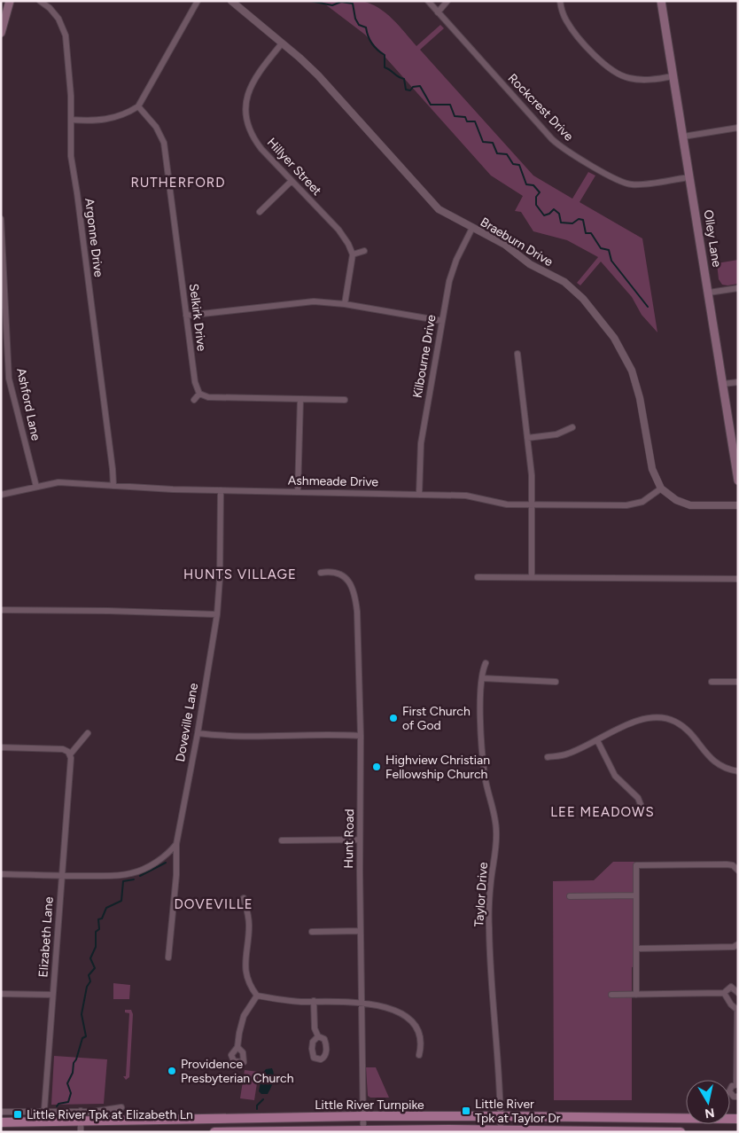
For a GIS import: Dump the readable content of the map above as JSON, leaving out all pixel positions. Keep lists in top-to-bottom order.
{
  "streets": {
    "main road": ["Olley Lane", "Little River Turnpike"],
    "street": [
      "Rockcrest Drive",
      "Hillyer Street",
      "Argonne Drive",
      "Braeburn Drive",
      "Selkirk Drive",
      "Kilbourne Drive",
      "Ashford Lane",
      "Ashmeade Drive",
      "Doveville Lane",
      "Hunt Road",
      "Taylor Drive",
      "Elizabeth Lane"
    ]
  },
  "crossings": [
    ["Rockcrest Drive", "Olley Lane"],
    ["Hillyer Street", "Braeburn Drive"],
    ["Argonne Drive", "Ashmeade Drive"],
    ["Braeburn Drive", "Kilbourne Drive"],
    ["Braeburn Drive", "Ashmeade Drive"],
    ["Kilbourne Drive", "Ashmeade Drive"],
    ["Ashford Lane", "Ashmeade Drive"],
    ["Ashmeade Drive", "Doveville Lane"],
    ["Hunt Road", "Little River Turnpike"],
    ["Taylor Drive", "Little River Turnpike"],
    ["Elizabeth Lane", "Little River Turnpike"]
  ],
  "districts": [
    "RUTHERFORD",
    "HUNTS VILLAGE",
    "LEE MEADOWS",
    "DOVEVILLE"
  ],
  "places": {
    "other": ["First Church of God", "Highview Christian Fellowship Church", "Providence Presbyterian Church"],
    "transit": ["Little River Tpk at Taylor Dr", "Little River Tpk at Elizabeth Ln"]
  },
  "north": "bottom"
}
